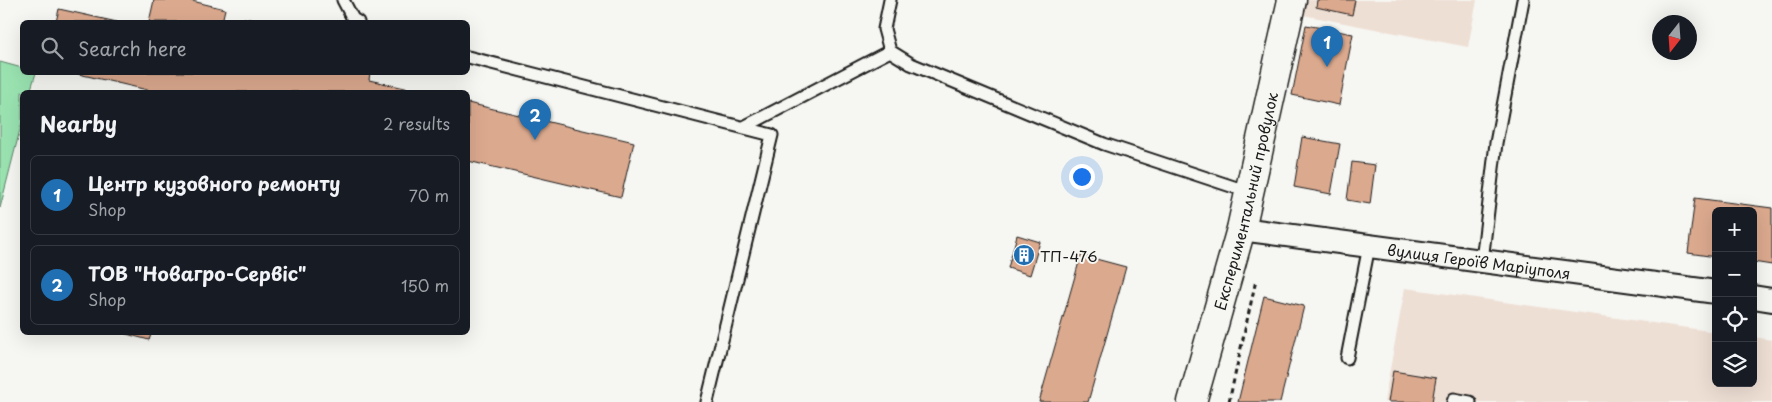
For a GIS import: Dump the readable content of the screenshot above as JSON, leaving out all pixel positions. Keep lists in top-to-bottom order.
{
  "streets": {
    "street": ["Експериментальний провулок", "вулиця Героїв Маріуполя"]
  },
  "crossings": [
    ["Експериментальний провулок", "вулиця Героїв Маріуполя"]
  ],
  "places": {
    "building": ["ТП-476"]
  },
  "north": "bottom",
  "page": {
    "search": "Search here",
    "pins": ["1", "2"],
    "heading": ["Nearby", "2 results"],
    "list": [
      {
        "mark": "1",
        "name": "Центр кузовного ремонту",
        "note": "Shop",
        "value": "70 m"
      },
      {
        "mark": "2",
        "name": "ТОВ \"Новагро-Сервіс\"",
        "note": "Shop",
        "value": "150 m"
      }
    ],
    "map_buttons": ["+", "−"]
  }
}
